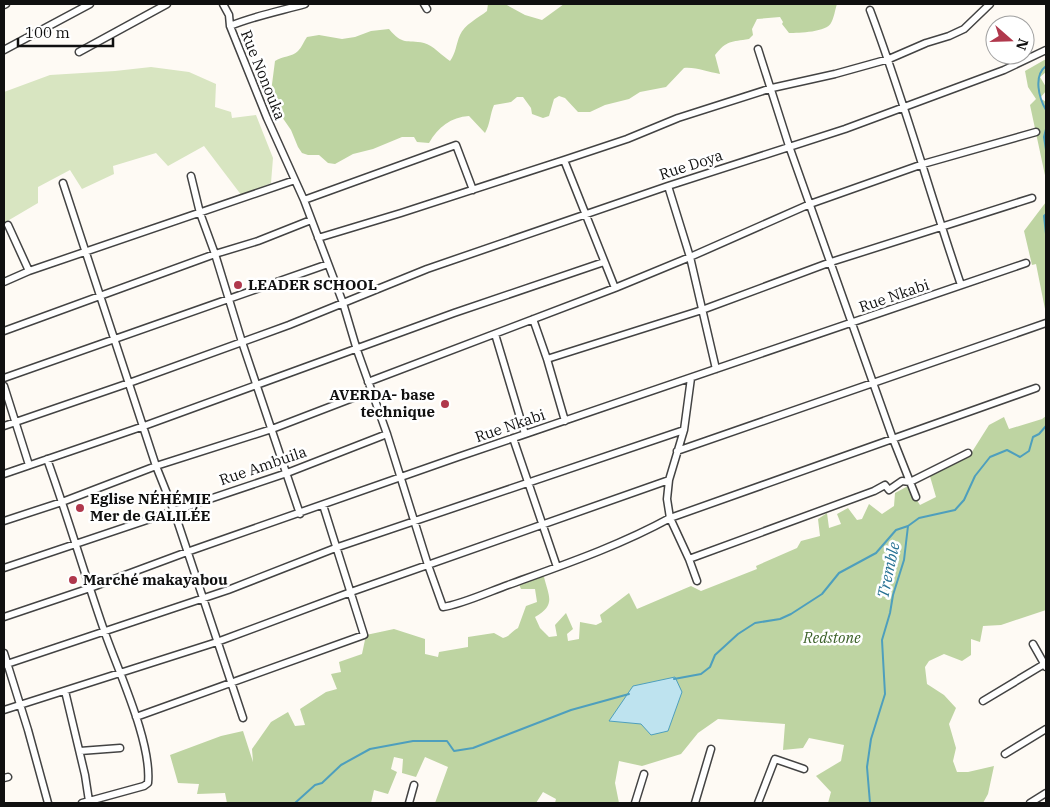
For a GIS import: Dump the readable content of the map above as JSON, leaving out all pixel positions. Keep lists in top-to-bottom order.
{
  "streets": {
    "street": [
      "Rue Nonouka",
      "Rue Doya",
      "Rue Nkabi",
      "Rue Ambuila"
    ]
  },
  "crossings": [
    ["Rue Nonouka", "Rue Doya"],
    ["Rue Nonouka", "Rue Nkabi"],
    ["Rue Nonouka", "Rue Ambuila"]
  ],
  "water": ["Tremble"],
  "parks": ["Redstone"],
  "places": [
    "LEADER SCHOOL",
    "AVERDA- base technique",
    "Eglise NÉHÉMIE Mer de GALILÉE",
    "Marché makayabou"
  ],
  "scale_bar": "100 m",
  "north": "right"
}
